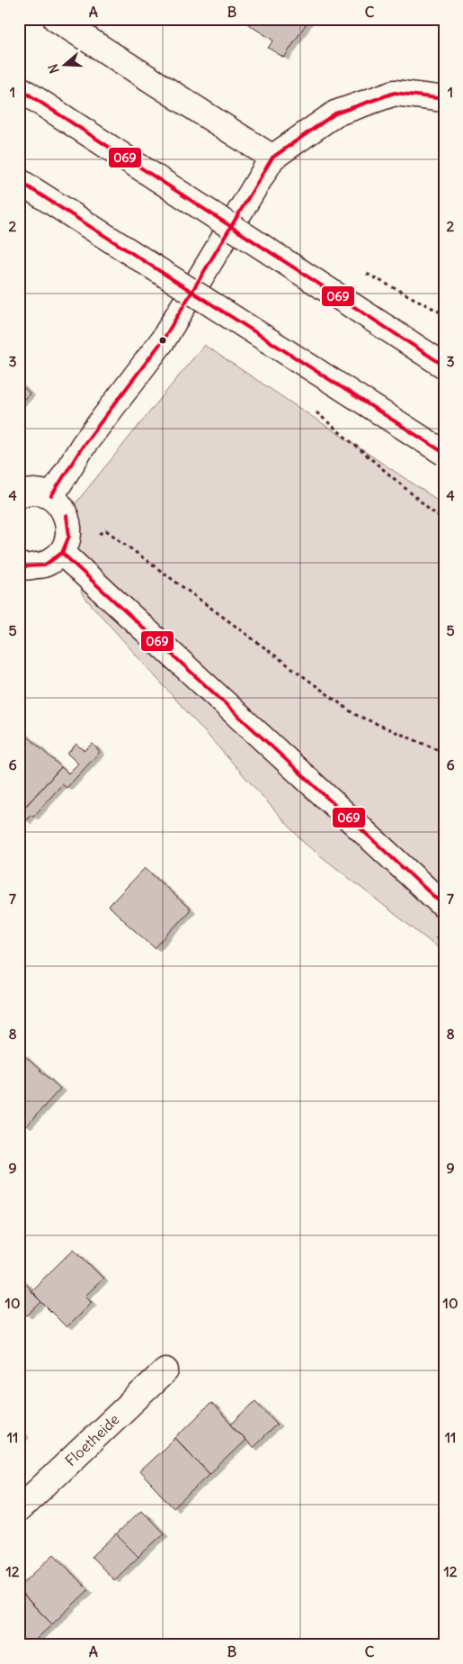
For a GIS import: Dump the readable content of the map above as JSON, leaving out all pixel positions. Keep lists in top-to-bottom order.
{
  "streets": {
    "street": ["Floetheide"]
  },
  "lines": ["transit line 069"],
  "north": "left",
  "grid": {
    "columns": ["A", "B", "C"],
    "rows": [
      "1",
      "2",
      "3",
      "4",
      "5",
      "6",
      "7",
      "8",
      "9",
      "10",
      "11",
      "12"
    ]
  }
}
